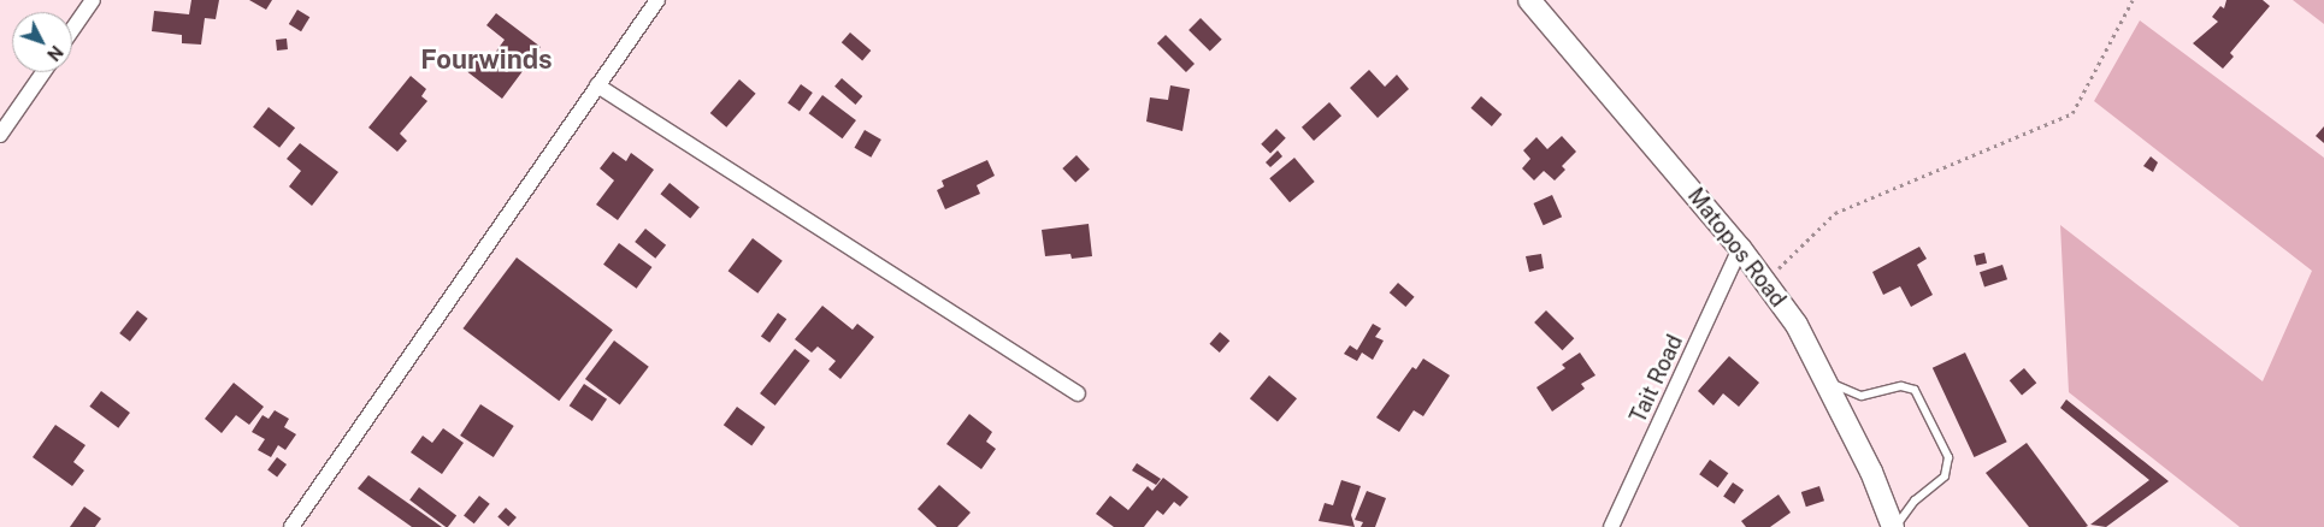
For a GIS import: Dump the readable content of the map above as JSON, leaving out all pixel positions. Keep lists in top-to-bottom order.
{
  "streets": {
    "main road": ["Matopos Road"],
    "street": ["Tait Road"]
  },
  "crossings": [
    ["Matopos Road", "Tait Road"]
  ],
  "districts": ["Fourwinds"],
  "north": "bottom right"
}
